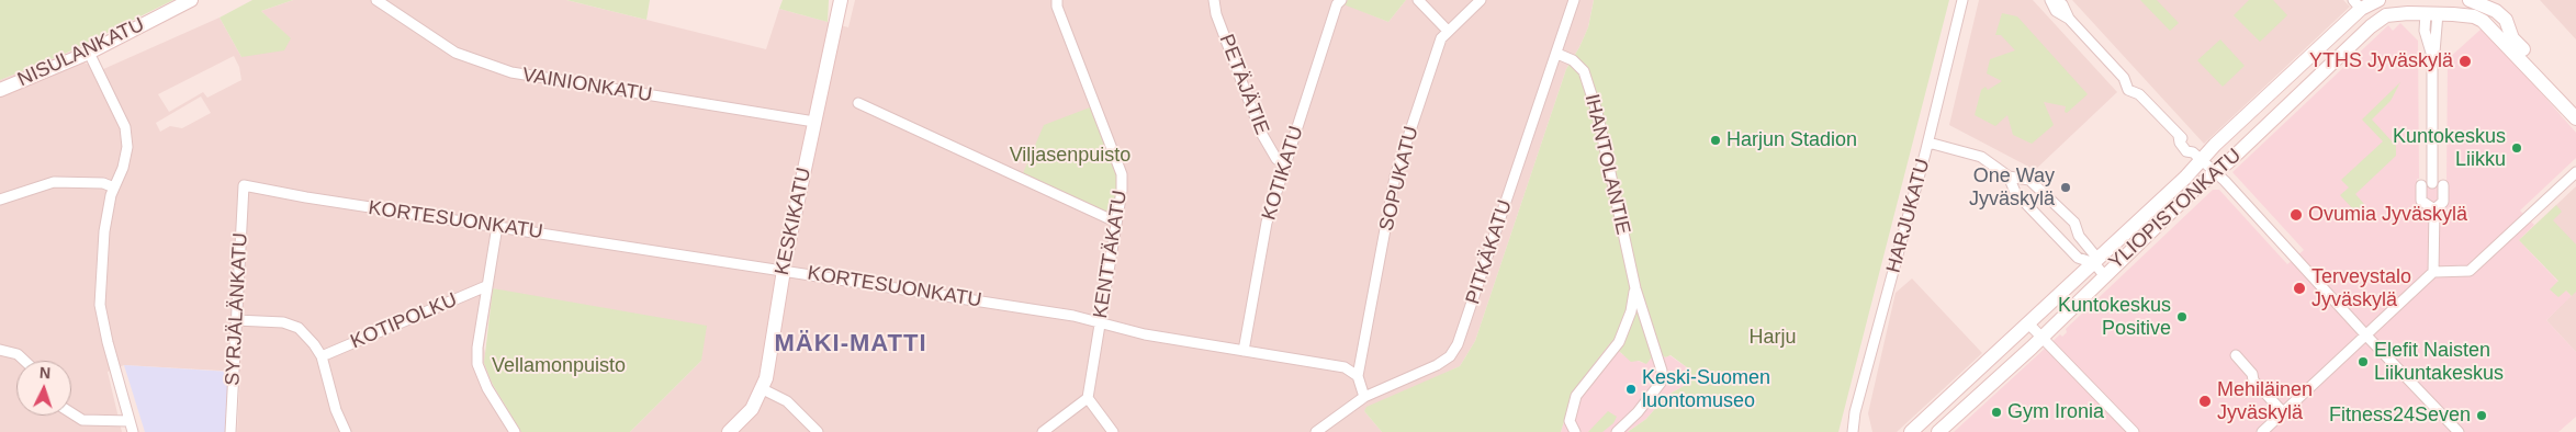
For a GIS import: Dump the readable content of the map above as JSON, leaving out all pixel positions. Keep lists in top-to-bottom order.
{
  "streets": {
    "main road": ["NISULANKATU", "YLIOPISTONKATU", "KESKIKATU"],
    "street": [
      "PETÄJÄTIE",
      "VAINIONKATU",
      "IHANTOLANTIE",
      "KOTIKATU",
      "SOPUKATU",
      "HARJUKATU",
      "KORTESUONKATU",
      "PITKÄKATU",
      "KENTTÄKATU",
      "SYRJÄLÄNKATU",
      "KOTIPOLKU"
    ]
  },
  "crossings": [
    ["PETÄJÄTIE", "KOTIKATU"],
    ["VAINIONKATU", "KESKIKATU"],
    ["IHANTOLANTIE", "PITKÄKATU"],
    ["KOTIKATU", "KORTESUONKATU"],
    ["SOPUKATU", "KORTESUONKATU"],
    ["KORTESUONKATU", "KESKIKATU"],
    ["KORTESUONKATU", "KENTTÄKATU"],
    ["KORTESUONKATU", "SYRJÄLÄNKATU"]
  ],
  "districts": ["MÄKI-MATTI"],
  "parks": ["Viljasenpuisto", "Harju", "Vellamonpuisto"],
  "places": [
    "YTHS Jyväskylä",
    "Harjun Stadion",
    "Kuntokeskus Liikku",
    "One Way Jyväskylä",
    "Ovumia Jyväskylä",
    "Terveystalo Jyväskylä",
    "Kuntokeskus Positive",
    "Elefit Naisten Liikuntakeskus",
    "Keski-Suomen luontomuseo",
    "Mehiläinen Jyväskylä",
    "Gym Ironia",
    "Fitness24Seven"
  ],
  "north": "top"
}
